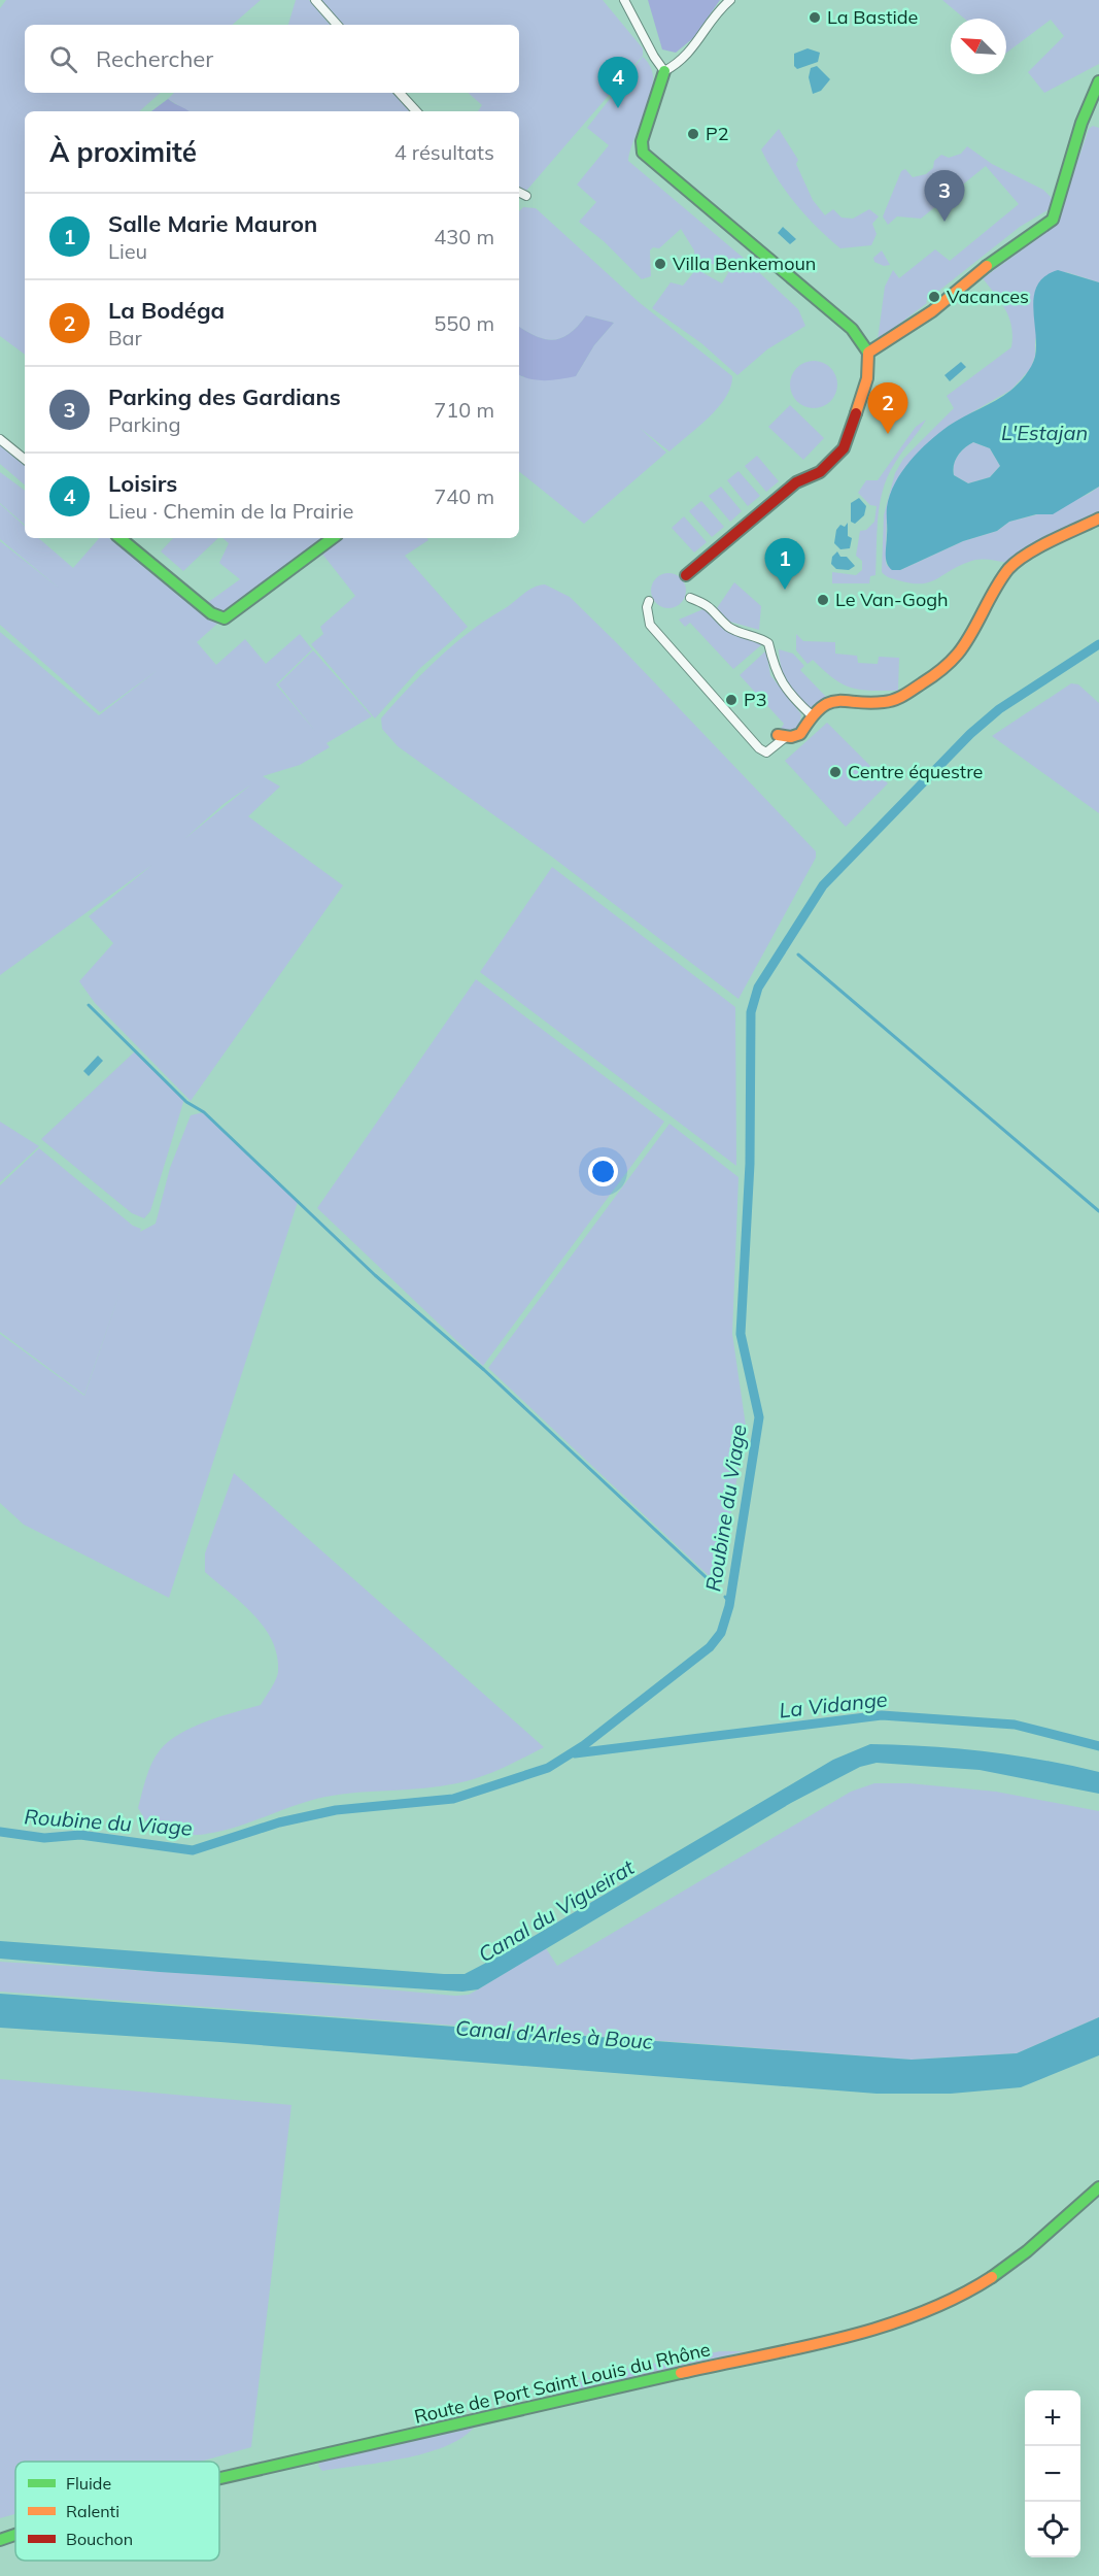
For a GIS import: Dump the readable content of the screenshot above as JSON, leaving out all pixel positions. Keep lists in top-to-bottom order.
{
  "streets": {
    "street": ["Route de Port Saint Louis du Rhône"]
  },
  "water": [
    "L'Estajan",
    "Roubine du Viage",
    "La Vidange",
    "Canal du Vigueirat",
    "Canal d'Arles à Bouc"
  ],
  "places": [
    "La Bastide",
    "P2",
    "Villa Benkemoun",
    "Vacances",
    "Le Van-Gogh",
    "P3",
    "Centre équestre"
  ],
  "legend": ["Fluide", "Ralenti", "Bouchon"],
  "north": "top left",
  "page": {
    "search": "Rechercher",
    "pins": [
      "4",
      "3",
      "2",
      "1"
    ],
    "heading": ["À proximité", "4 résultats"],
    "list": [
      {
        "mark": "1",
        "name": "Salle Marie Mauron",
        "note": "Lieu",
        "value": "430 m"
      },
      {
        "mark": "2",
        "name": "La Bodéga",
        "note": "Bar",
        "value": "550 m"
      },
      {
        "mark": "3",
        "name": "Parking des Gardians",
        "note": "Parking",
        "value": "710 m"
      },
      {
        "mark": "4",
        "name": "Loisirs",
        "note": "Lieu · Chemin de la Prairie",
        "value": "740 m"
      }
    ],
    "map_buttons": ["+", "−"]
  }
}
